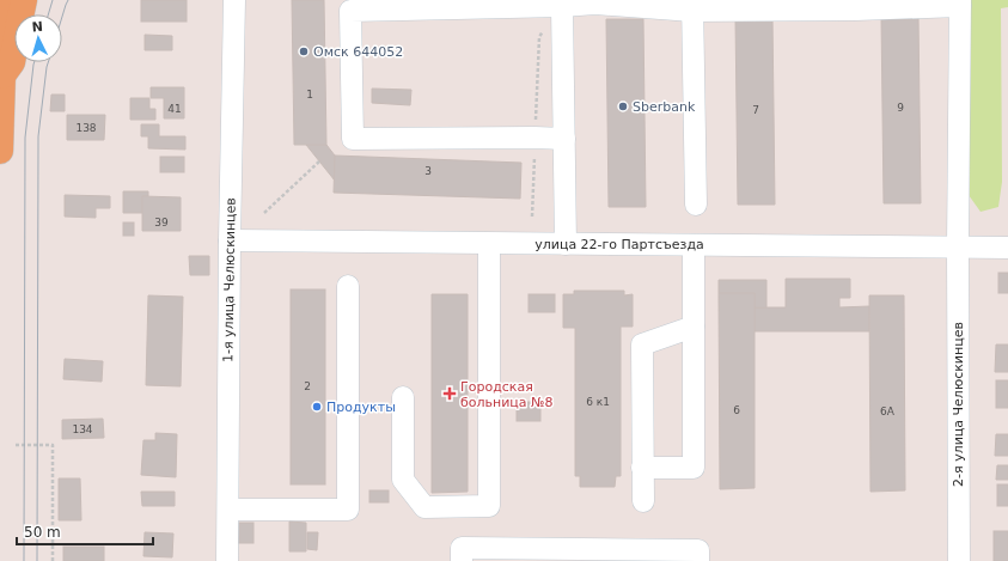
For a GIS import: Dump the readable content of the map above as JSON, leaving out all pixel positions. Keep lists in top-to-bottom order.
{
  "streets": {
    "street": ["улица 22-го Партсъезда", "1-я улица Челюскинцев", "2-я улица Челюскинцев"]
  },
  "crossings": [
    ["улица 22-го Партсъезда", "1-я улица Челюскинцев"],
    ["улица 22-го Партсъезда", "2-я улица Челюскинцев"]
  ],
  "places": {
    "other": ["Омск 644052", "Sberbank", "Продукты"],
    "health": ["Городская больница №8"]
  },
  "house_numbers": [
    "1",
    "9",
    "41",
    "7",
    "138",
    "3",
    "39",
    "2",
    "6 к1",
    "6",
    "6А",
    "134"
  ],
  "scale_bar": "50 m",
  "north": "top"
}
